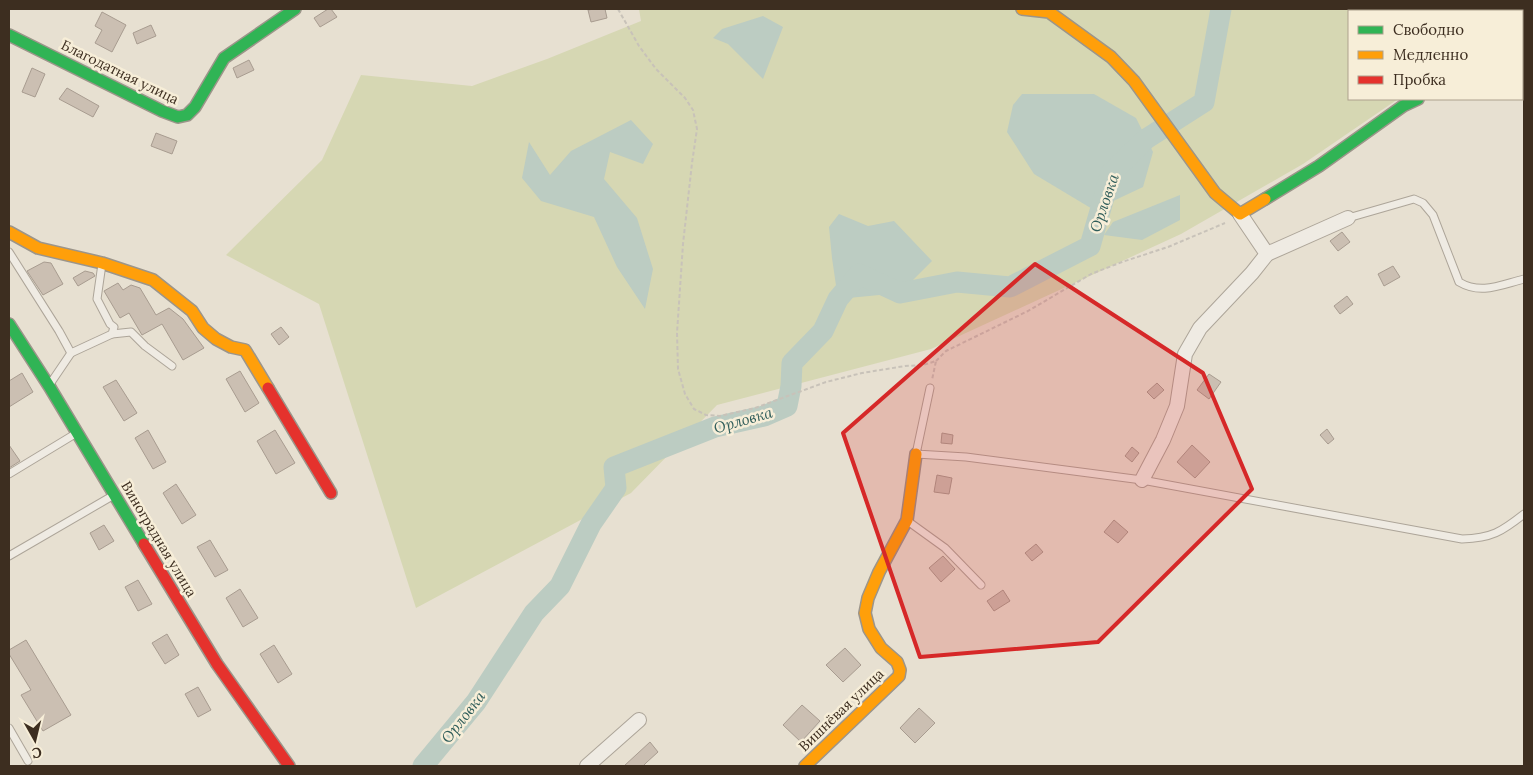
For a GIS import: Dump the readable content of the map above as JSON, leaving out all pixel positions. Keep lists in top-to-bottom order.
{
  "streets": {
    "street": ["Благодатная улица", "Виноградная улица", "Вишнёвая улица"]
  },
  "water": ["Орловка"],
  "legend": ["Свободно", "Медленно", "Пробка"],
  "north": "bottom"
}
